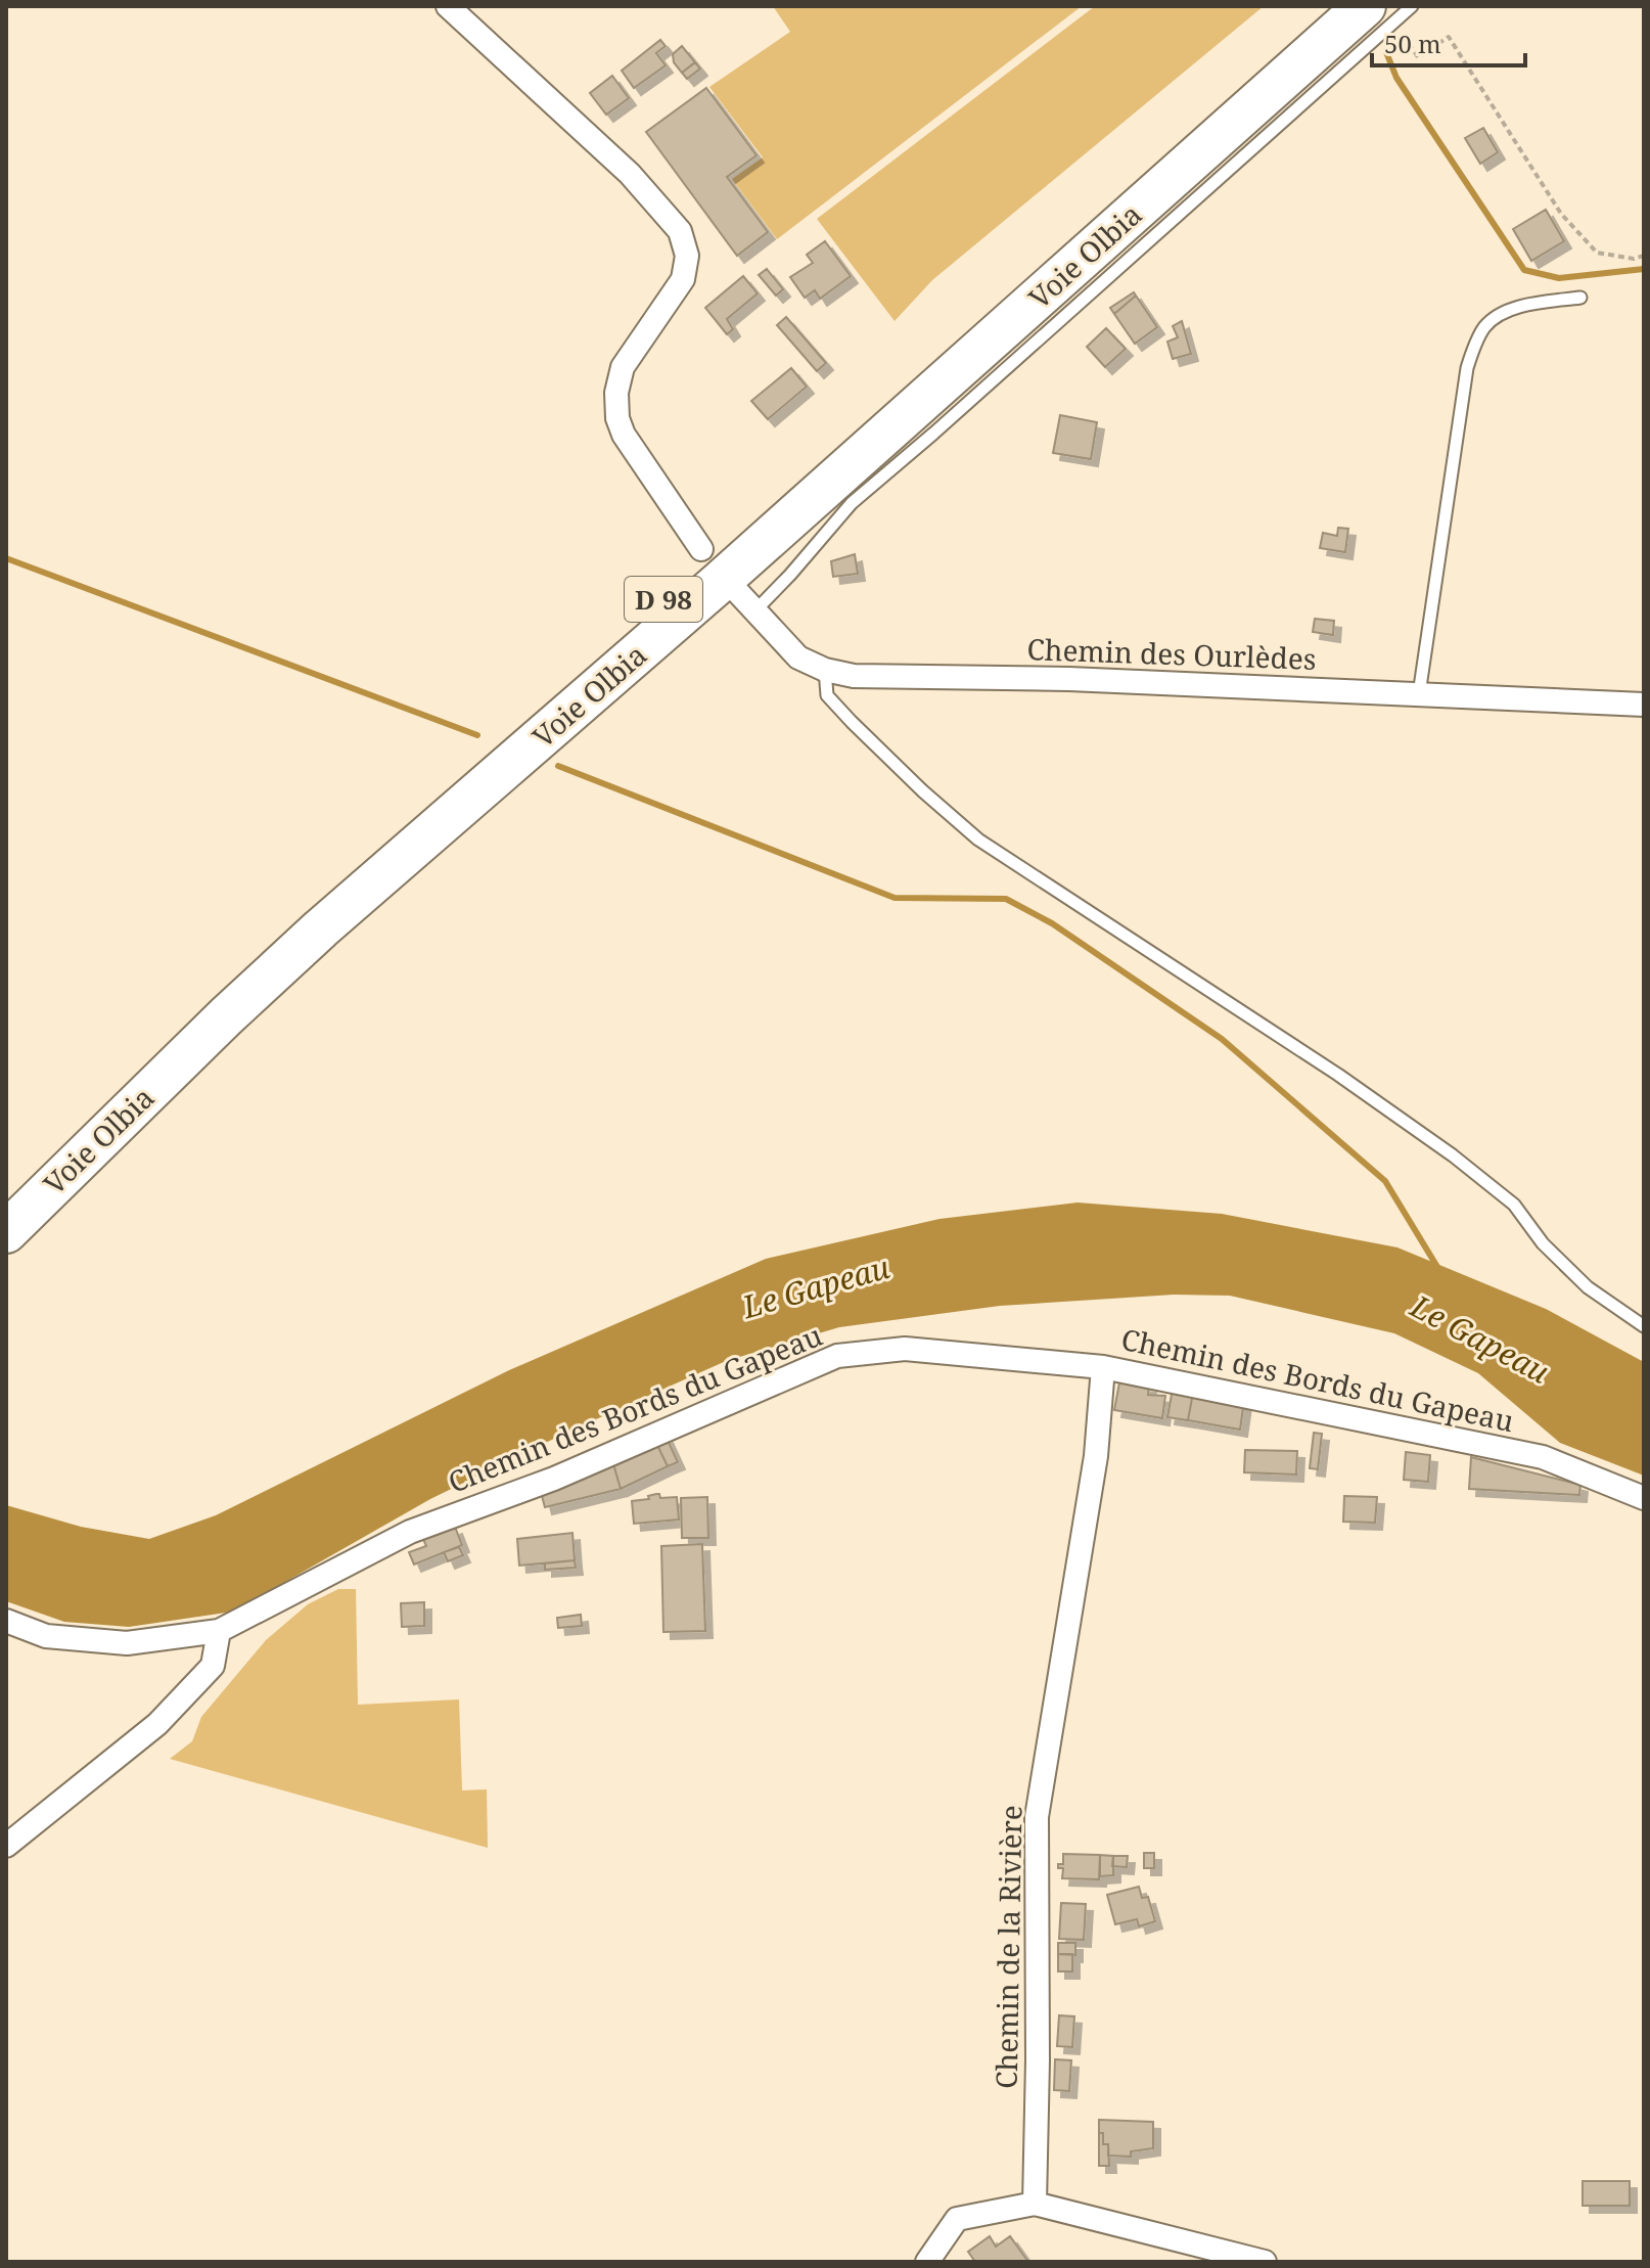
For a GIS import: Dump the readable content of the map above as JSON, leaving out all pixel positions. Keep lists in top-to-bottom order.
{
  "streets": {
    "highway": ["Voie Olbia", "D 98"],
    "street": ["Chemin des Ourlèdes", "Chemin des Bords du Gapeau", "Chemin de la Rivière"]
  },
  "crossings": [
    ["Chemin des Bords du Gapeau", "Chemin de la Rivière"]
  ],
  "water": ["Le Gapeau"],
  "scale_bar": "50 m"
}
